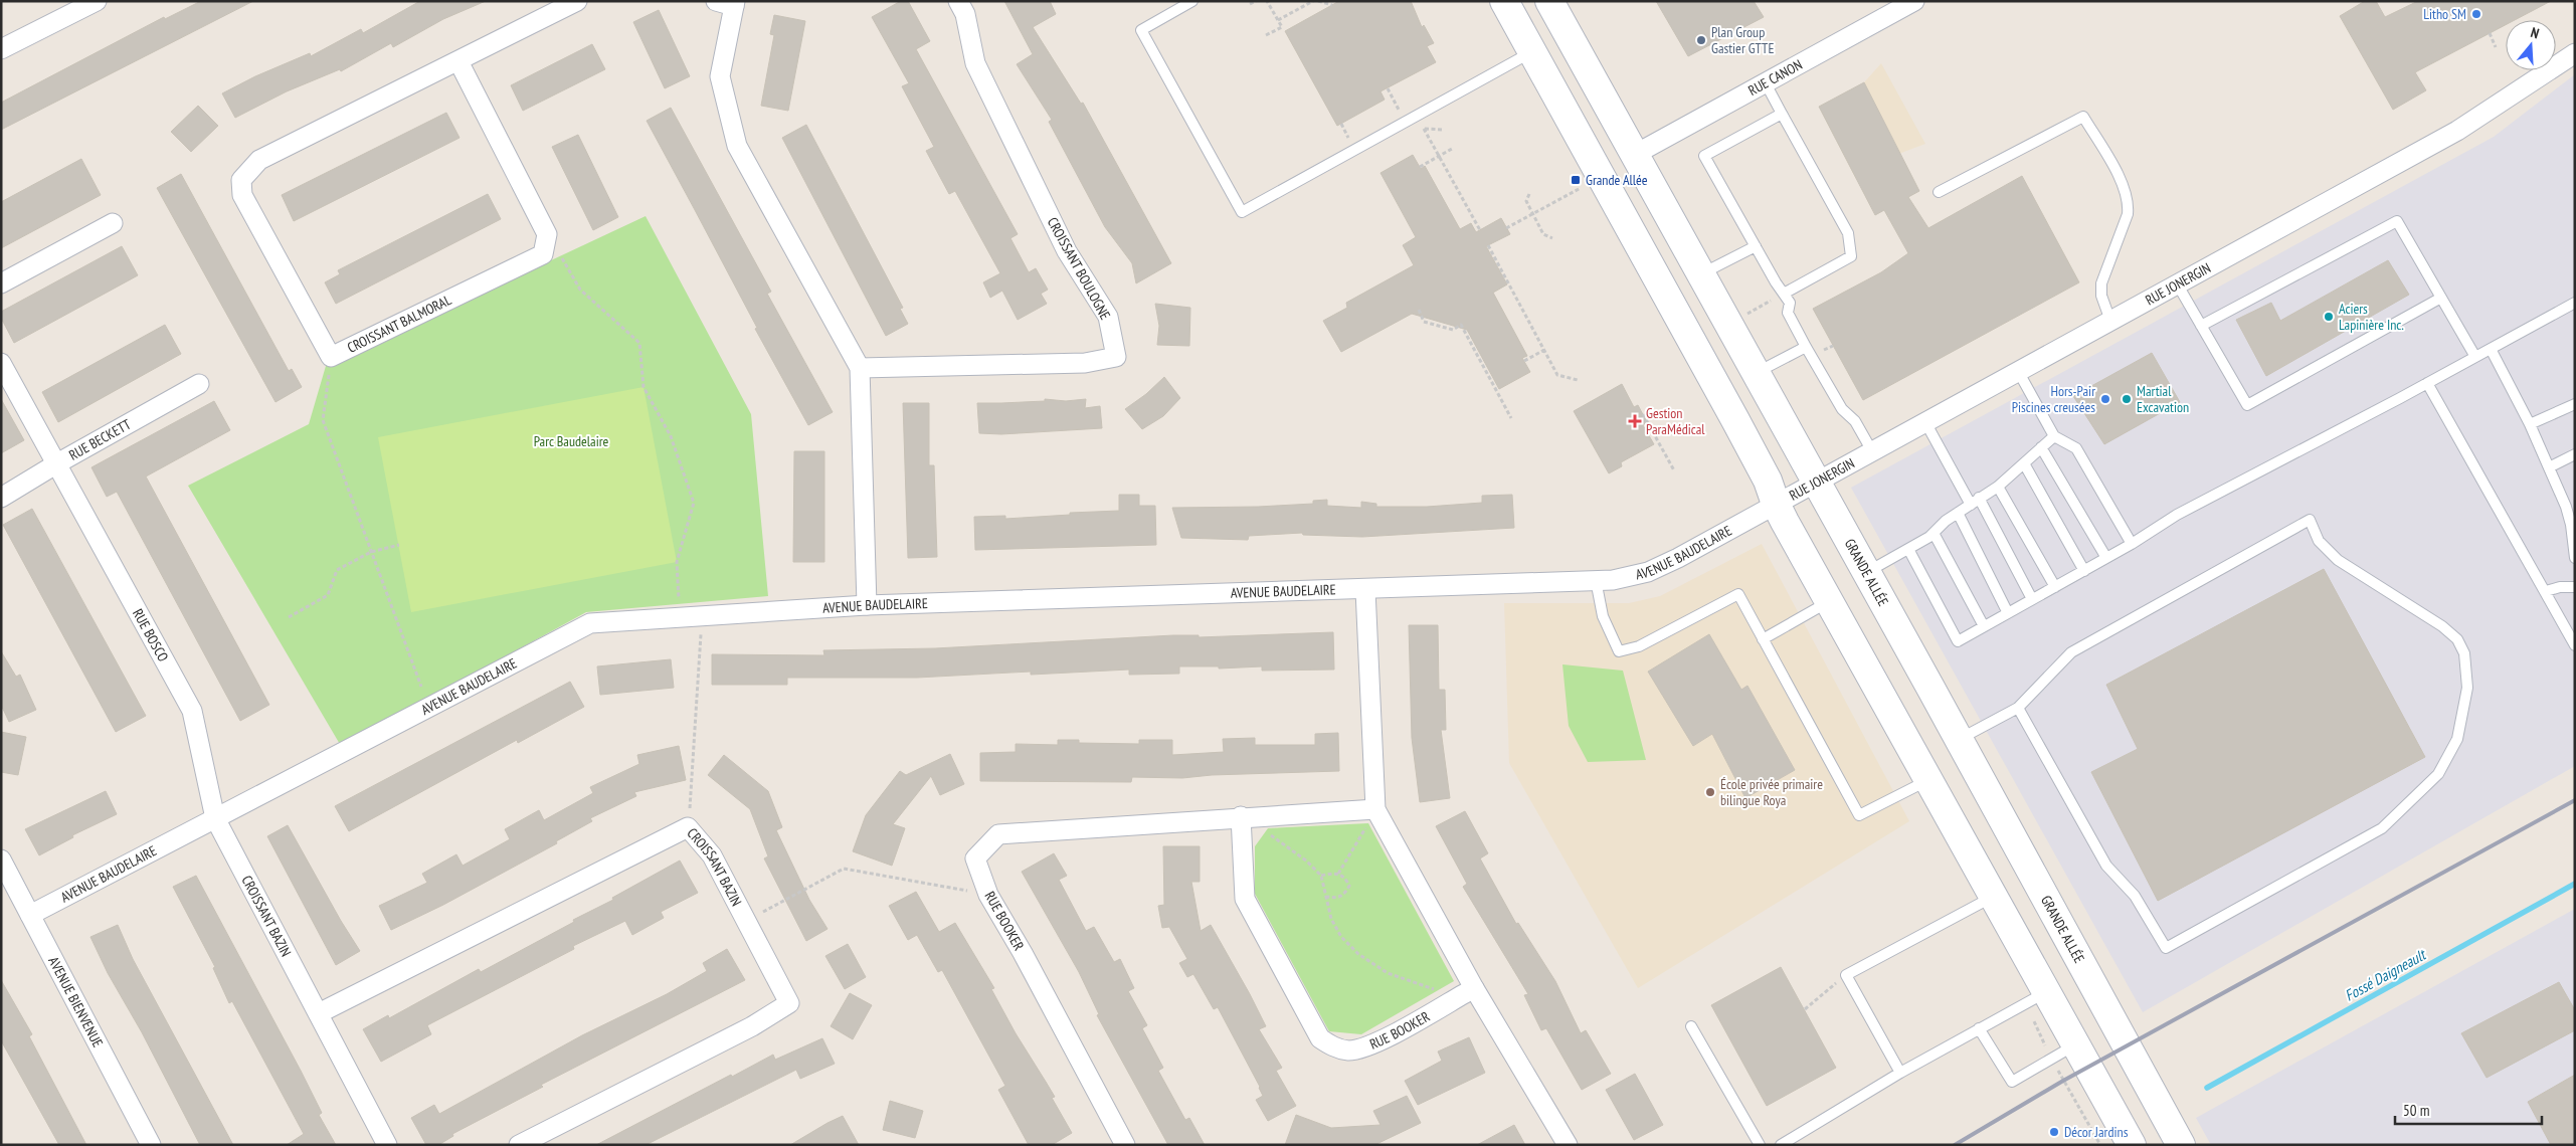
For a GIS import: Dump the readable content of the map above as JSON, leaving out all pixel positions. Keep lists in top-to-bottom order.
{
  "streets": {
    "main road": ["GRANDE ALLÉE"],
    "street": [
      "RUE CANON",
      "CROISSANT BOULOGNE",
      "RUE JONERGIN",
      "CROISSANT BALMORAL",
      "RUE BECKETT",
      "AVENUE BAUDELAIRE",
      "RUE BOSCO",
      "CROISSANT BAZIN",
      "RUE BOOKER",
      "AVENUE BIENVENUE"
    ]
  },
  "crossings": [
    ["RUE CANON", "GRANDE ALLÉE"],
    ["RUE JONERGIN", "AVENUE BAUDELAIRE"],
    ["RUE JONERGIN", "GRANDE ALLÉE"],
    ["RUE BECKETT", "RUE BOSCO"],
    ["AVENUE BAUDELAIRE", "RUE BOSCO"],
    ["AVENUE BAUDELAIRE", "CROISSANT BAZIN"],
    ["AVENUE BAUDELAIRE", "AVENUE BIENVENUE"],
    ["RUE BOSCO", "CROISSANT BAZIN"]
  ],
  "water": ["Fossé Daigneault"],
  "parks": ["Parc Baudelaire"],
  "places": {
    "other": [
      "Litho SM",
      "Plan Group Gastier GTTE",
      "Aciers Lapinière Inc.",
      "Hors-Pair Piscines creusées",
      "Martial Excavation",
      "École privée primaire bilingue Roya",
      "Décor Jardins"
    ],
    "transit": ["Grande Allée"],
    "health": ["Gestion ParaMédical"]
  },
  "scale_bar": "50 m",
  "north": "top"
}
